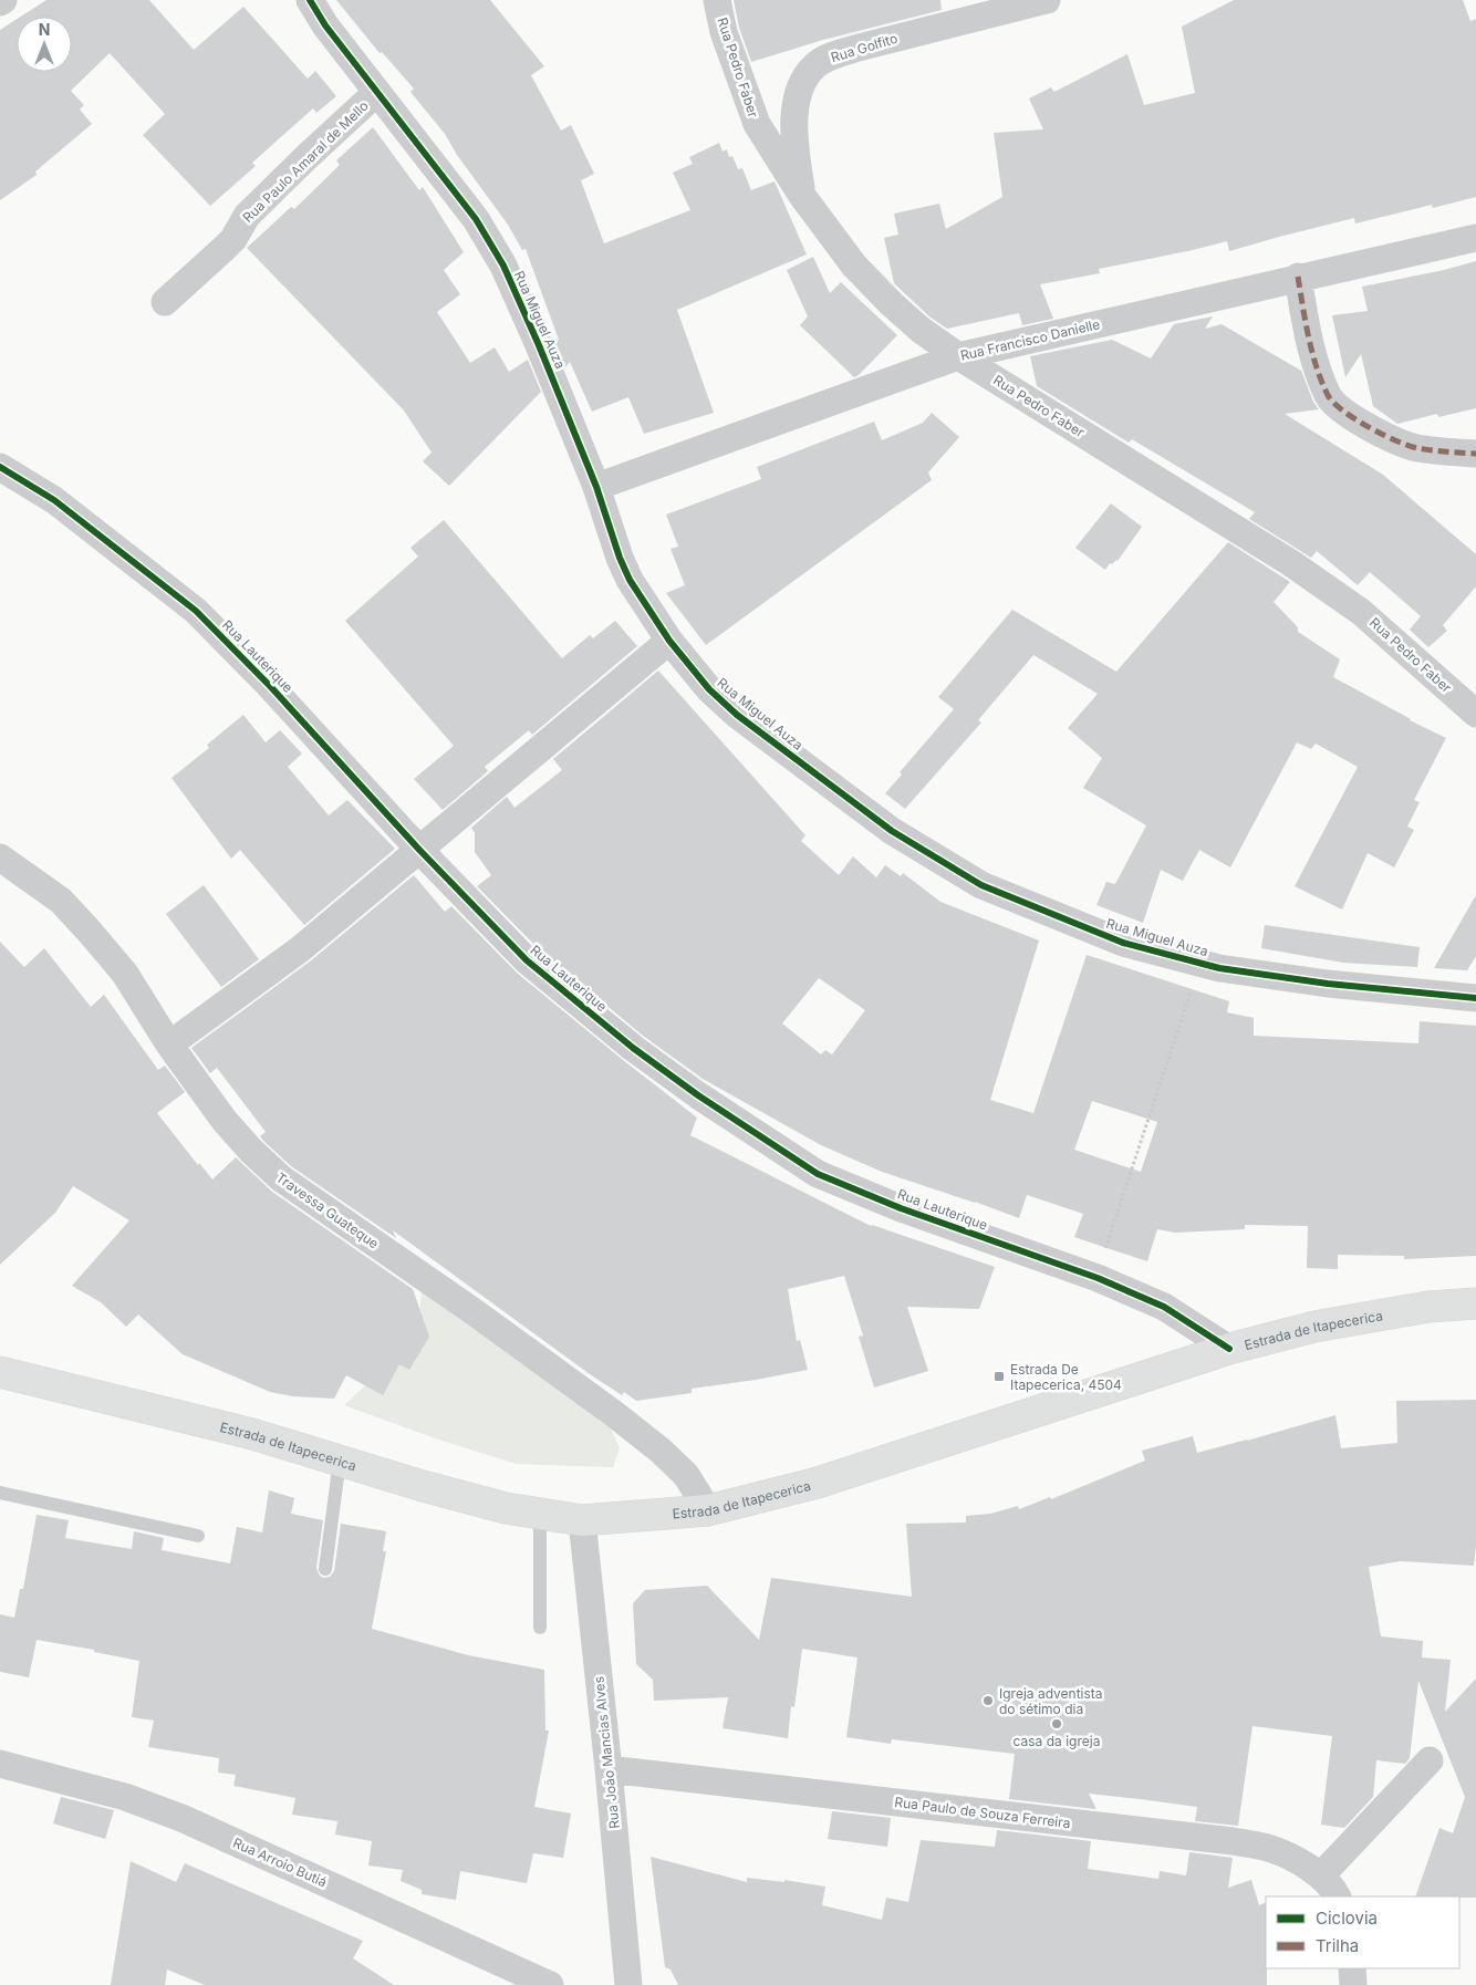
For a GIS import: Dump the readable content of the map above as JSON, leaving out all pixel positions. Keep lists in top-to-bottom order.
{
  "streets": {
    "main road": ["Estrada de Itapecerica"],
    "street": [
      "Rua Golfito",
      "Rua Pedro Faber",
      "Rua Paulo Amaral de Mello",
      "Rua Miguel Auza",
      "Rua Francisco Danielle",
      "Rua Lauterique",
      "Travessa Guateque",
      "Rua João Mancias Alves",
      "Rua Paulo de Souza Ferreira",
      "Rua Arroio Butiá"
    ]
  },
  "crossings": [
    ["Rua Golfito", "Rua Pedro Faber"],
    ["Rua Pedro Faber", "Rua Francisco Danielle"],
    ["Rua Paulo Amaral de Mello", "Rua Miguel Auza"],
    ["Rua Miguel Auza", "Rua Francisco Danielle"],
    ["Rua Lauterique", "Estrada de Itapecerica"],
    ["Travessa Guateque", "Estrada de Itapecerica"],
    ["Estrada de Itapecerica", "Rua João Mancias Alves"],
    ["Rua João Mancias Alves", "Rua Paulo de Souza Ferreira"]
  ],
  "places": {
    "transit": ["Estrada De Itapecerica, 4504"],
    "other": ["Igreja adventista do sétimo dia", "casa da igreja"]
  },
  "legend": ["Ciclovia", "Trilha"],
  "north": "top"
}
